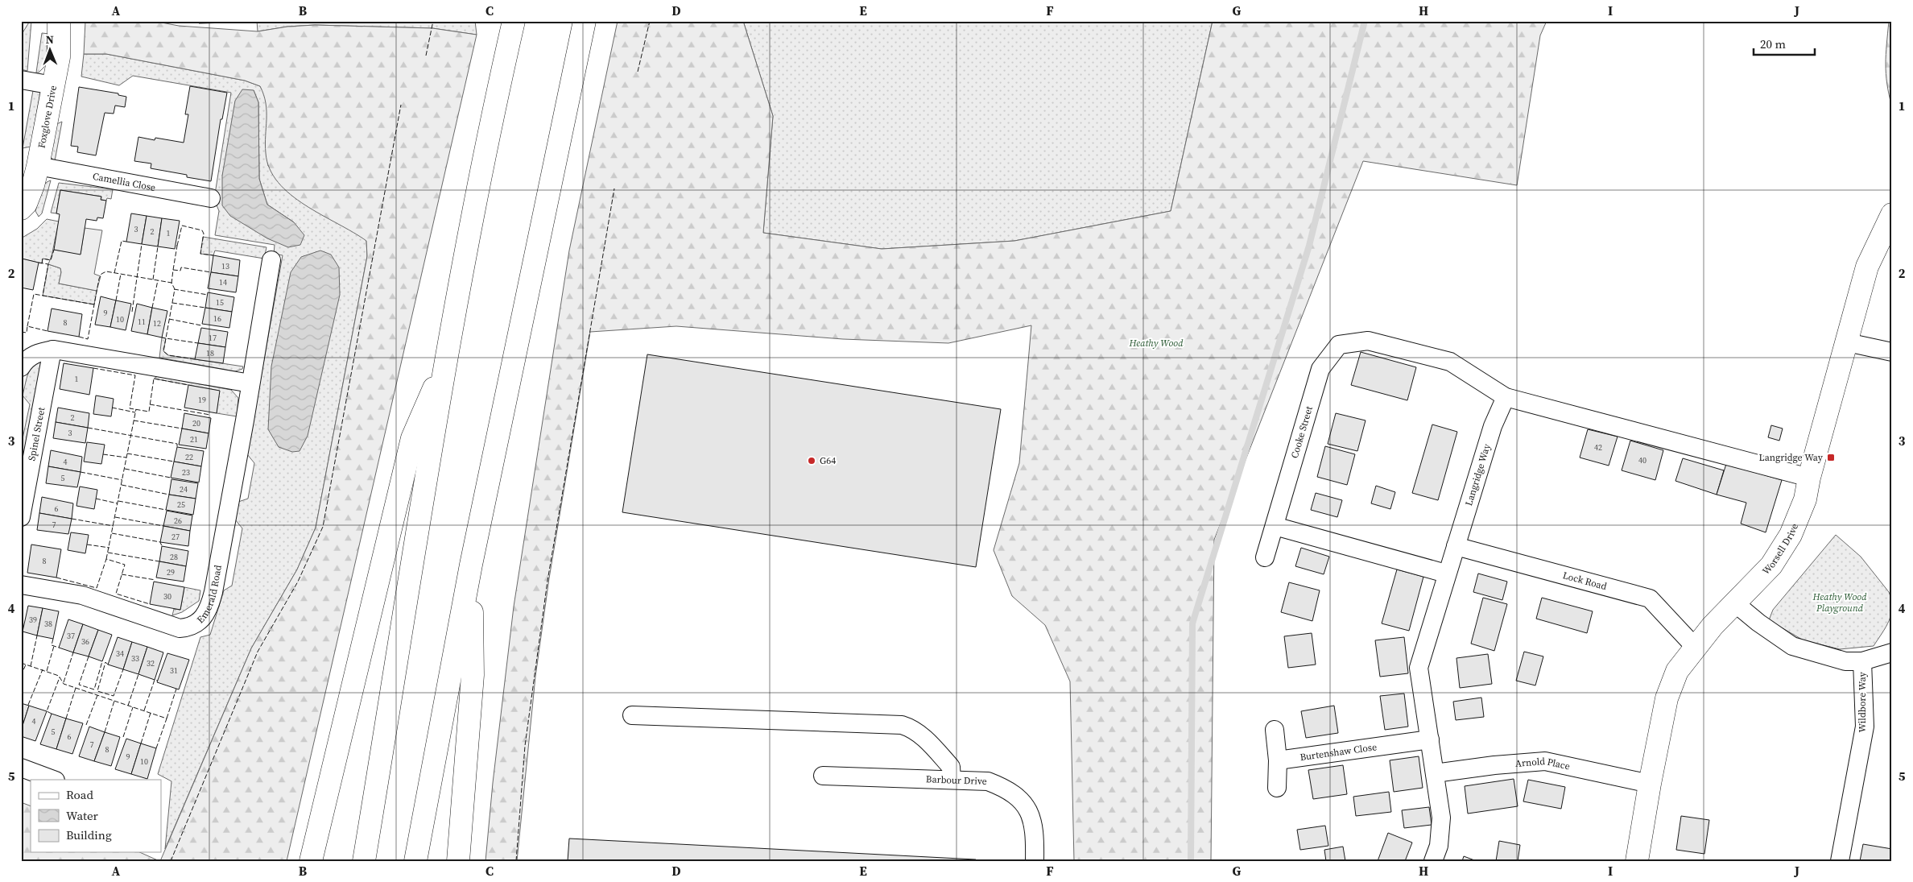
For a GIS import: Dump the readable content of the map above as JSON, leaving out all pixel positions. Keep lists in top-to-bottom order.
{
  "streets": {
    "main road": ["Foxglove Drive", "Worsell Drive"],
    "street": [
      "Camellia Close",
      "Cooke Street",
      "Spinel Street",
      "Langridge Way",
      "Lock Road",
      "Emerald Road",
      "Wildbore Way",
      "Burtenshaw Close",
      "Arnold Place",
      "Barbour Drive"
    ]
  },
  "crossings": [
    ["Foxglove Drive", "Camellia Close"],
    ["Cooke Street", "Langridge Way"],
    ["Langridge Way", "Lock Road"],
    ["Langridge Way", "Burtenshaw Close"],
    ["Langridge Way", "Arnold Place"],
    ["Worsell Drive", "Lock Road"],
    ["Worsell Drive", "Wildbore Way"],
    ["Worsell Drive", "Arnold Place"]
  ],
  "parks": ["Heathy Wood", "Heathy Wood Playground"],
  "places": {
    "transit": ["Langridge Way"],
    "other": ["G64"]
  },
  "house_numbers": [
    "3",
    "2",
    "1",
    "13",
    "14",
    "15",
    "9",
    "16",
    "10",
    "11",
    "8",
    "12",
    "17",
    "18",
    "1",
    "19",
    "2",
    "20",
    "3",
    "21",
    "42",
    "22",
    "40",
    "4",
    "23",
    "5",
    "24",
    "25",
    "6",
    "26",
    "7",
    "27",
    "28",
    "8",
    "29",
    "30",
    "39",
    "38",
    "37",
    "36",
    "34",
    "33",
    "32",
    "31",
    "4",
    "5",
    "6",
    "7",
    "8",
    "9",
    "10"
  ],
  "legend": ["Road", "Water", "Building"],
  "scale_bar": "20 m",
  "north": "top",
  "grid": {
    "columns": [
      "A",
      "B",
      "C",
      "D",
      "E",
      "F",
      "G",
      "H",
      "I",
      "J"
    ],
    "rows": [
      "1",
      "2",
      "3",
      "4",
      "5"
    ]
  }
}
